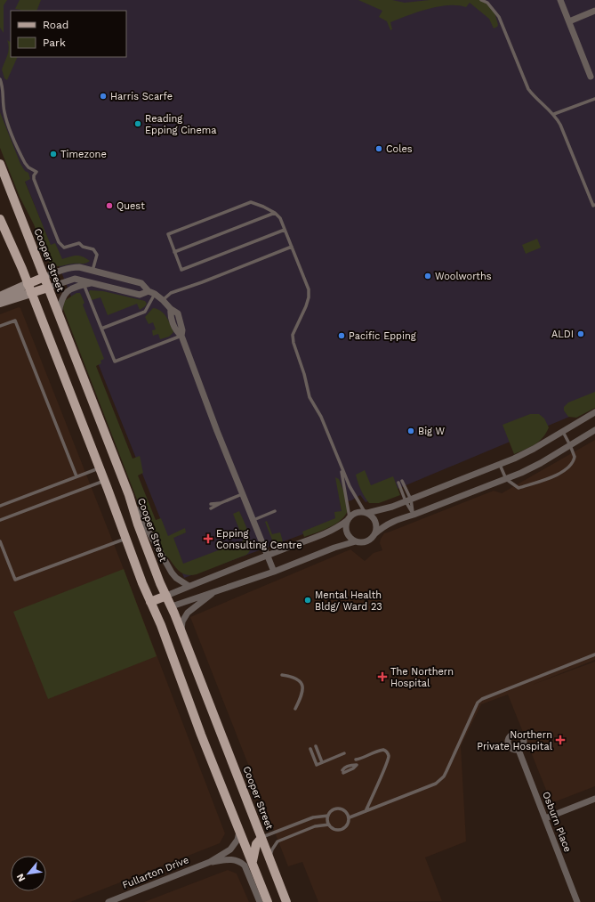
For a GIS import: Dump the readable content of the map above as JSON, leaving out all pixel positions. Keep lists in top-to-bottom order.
{
  "streets": {
    "main road": ["Cooper Street"],
    "street": ["Osburn Place", "Fullarton Drive"]
  },
  "places": {
    "other": [
      "Harris Scarfe",
      "Reading Epping Cinema",
      "Coles",
      "Timezone",
      "Quest",
      "Woolworths",
      "ALDI",
      "Pacific Epping",
      "Big W",
      "Mental Health Bldg/ Ward 23"
    ],
    "health": ["Epping Consulting Centre", "The Northern Hospital", "Northern Private Hospital"]
  },
  "legend": ["Road", "Park"],
  "north": "bottom left"
}
